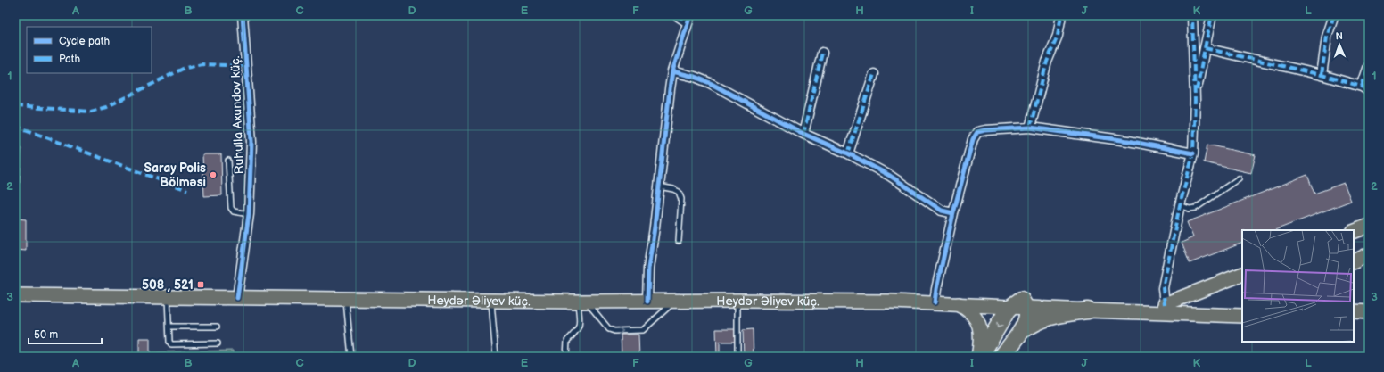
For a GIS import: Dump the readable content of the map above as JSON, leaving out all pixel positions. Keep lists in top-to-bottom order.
{
  "streets": {
    "main road": ["Heydər Əliyev küç."],
    "street": ["Ruhulla Axundov küç."]
  },
  "crossings": [
    ["Ruhulla Axundov küç.", "Heydər Əliyev küç."]
  ],
  "places": {
    "other": ["Saray Polis Bölməsi"],
    "transit": ["508 , 521"]
  },
  "legend": ["Cycle path", "Path"],
  "scale_bar": "50 m",
  "north": "top",
  "grid": {
    "columns": [
      "A",
      "B",
      "C",
      "D",
      "E",
      "F",
      "G",
      "H",
      "I",
      "J",
      "K",
      "L"
    ],
    "rows": ["1", "2", "3"]
  }
}
